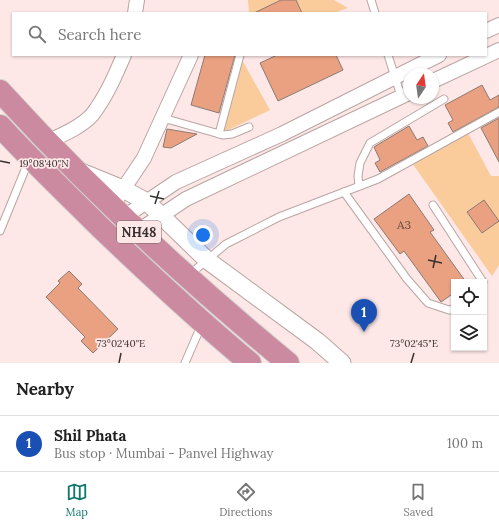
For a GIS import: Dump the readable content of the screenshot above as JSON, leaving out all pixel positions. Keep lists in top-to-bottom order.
{
  "streets": {
    "highway": ["NH48"]
  },
  "house_numbers": ["A3"],
  "north": "top",
  "page": {
    "search": "Search here",
    "pins": "1",
    "heading": "Nearby",
    "list": [
      {
        "mark": "1",
        "name": "Shil Phata",
        "note": "Bus stop · Mumbai - Panvel Highway",
        "value": "100 m"
      }
    ],
    "nav": ["Map", "Directions", "Saved"]
  },
  "coordinates": ["19°08'40\"N", "73°02'40\"E", "73°02'45\"E"]
}
